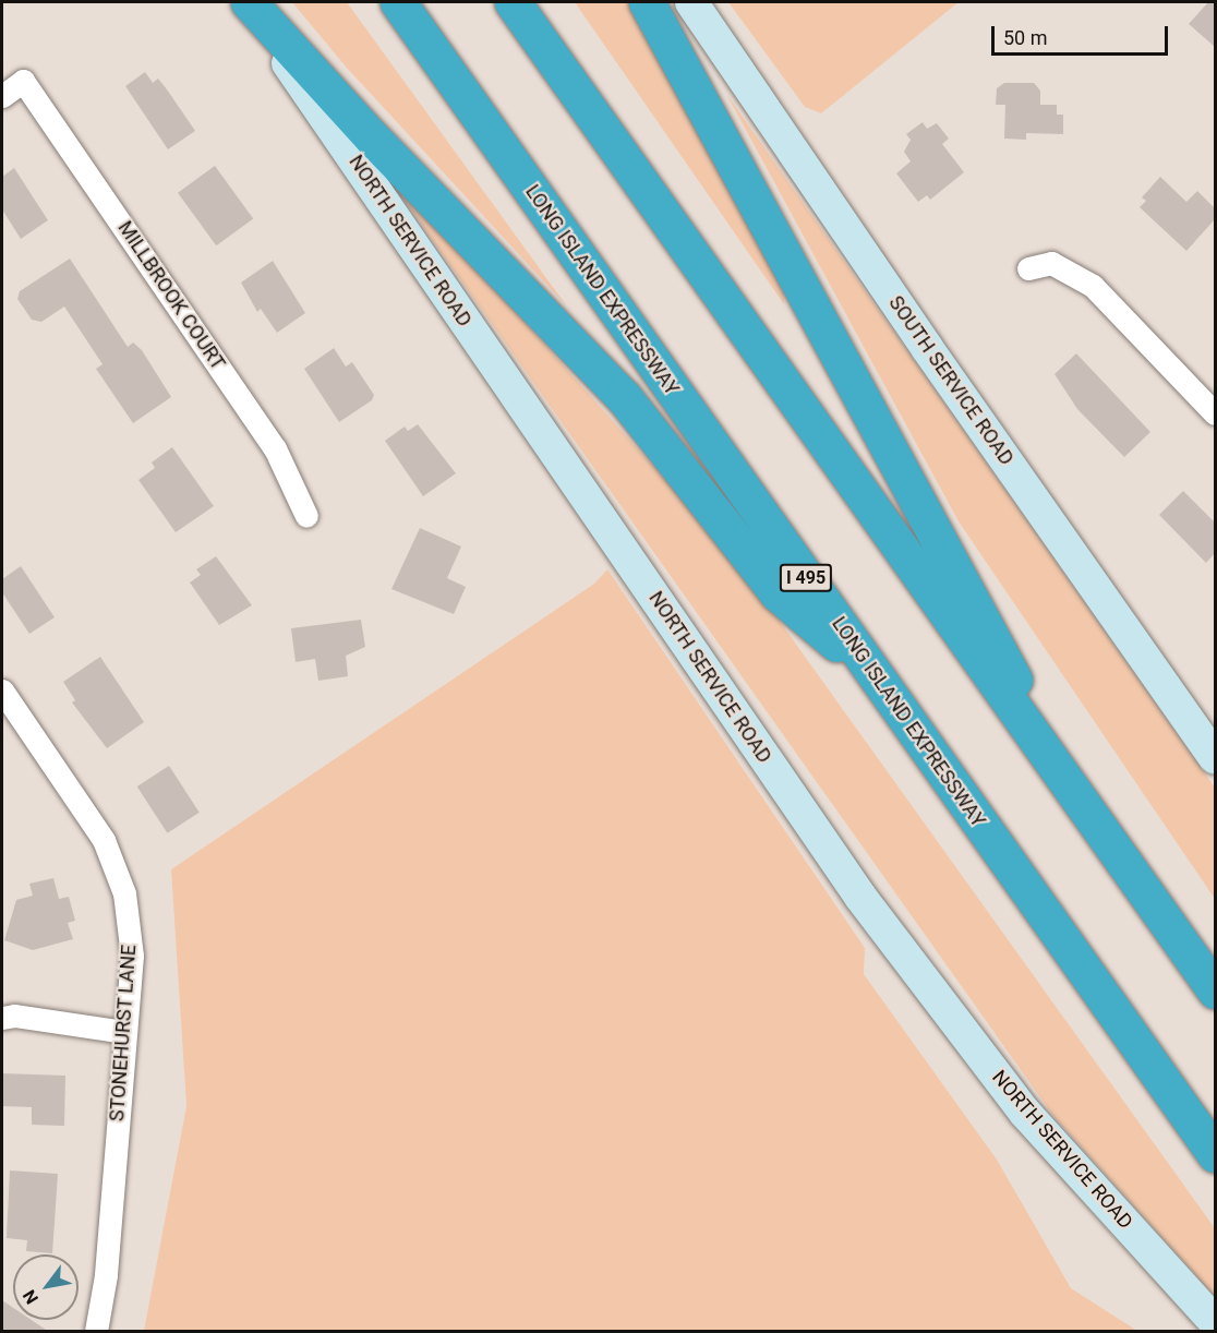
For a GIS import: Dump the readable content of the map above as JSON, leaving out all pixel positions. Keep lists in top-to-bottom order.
{
  "streets": {
    "highway": ["LONG ISLAND EXPRESSWAY", "I 495"],
    "main road": ["NORTH SERVICE ROAD", "SOUTH SERVICE ROAD"],
    "street": ["MILLBROOK COURT", "STONEHURST LANE"]
  },
  "scale_bar": "50 m",
  "north": "bottom left"
}
